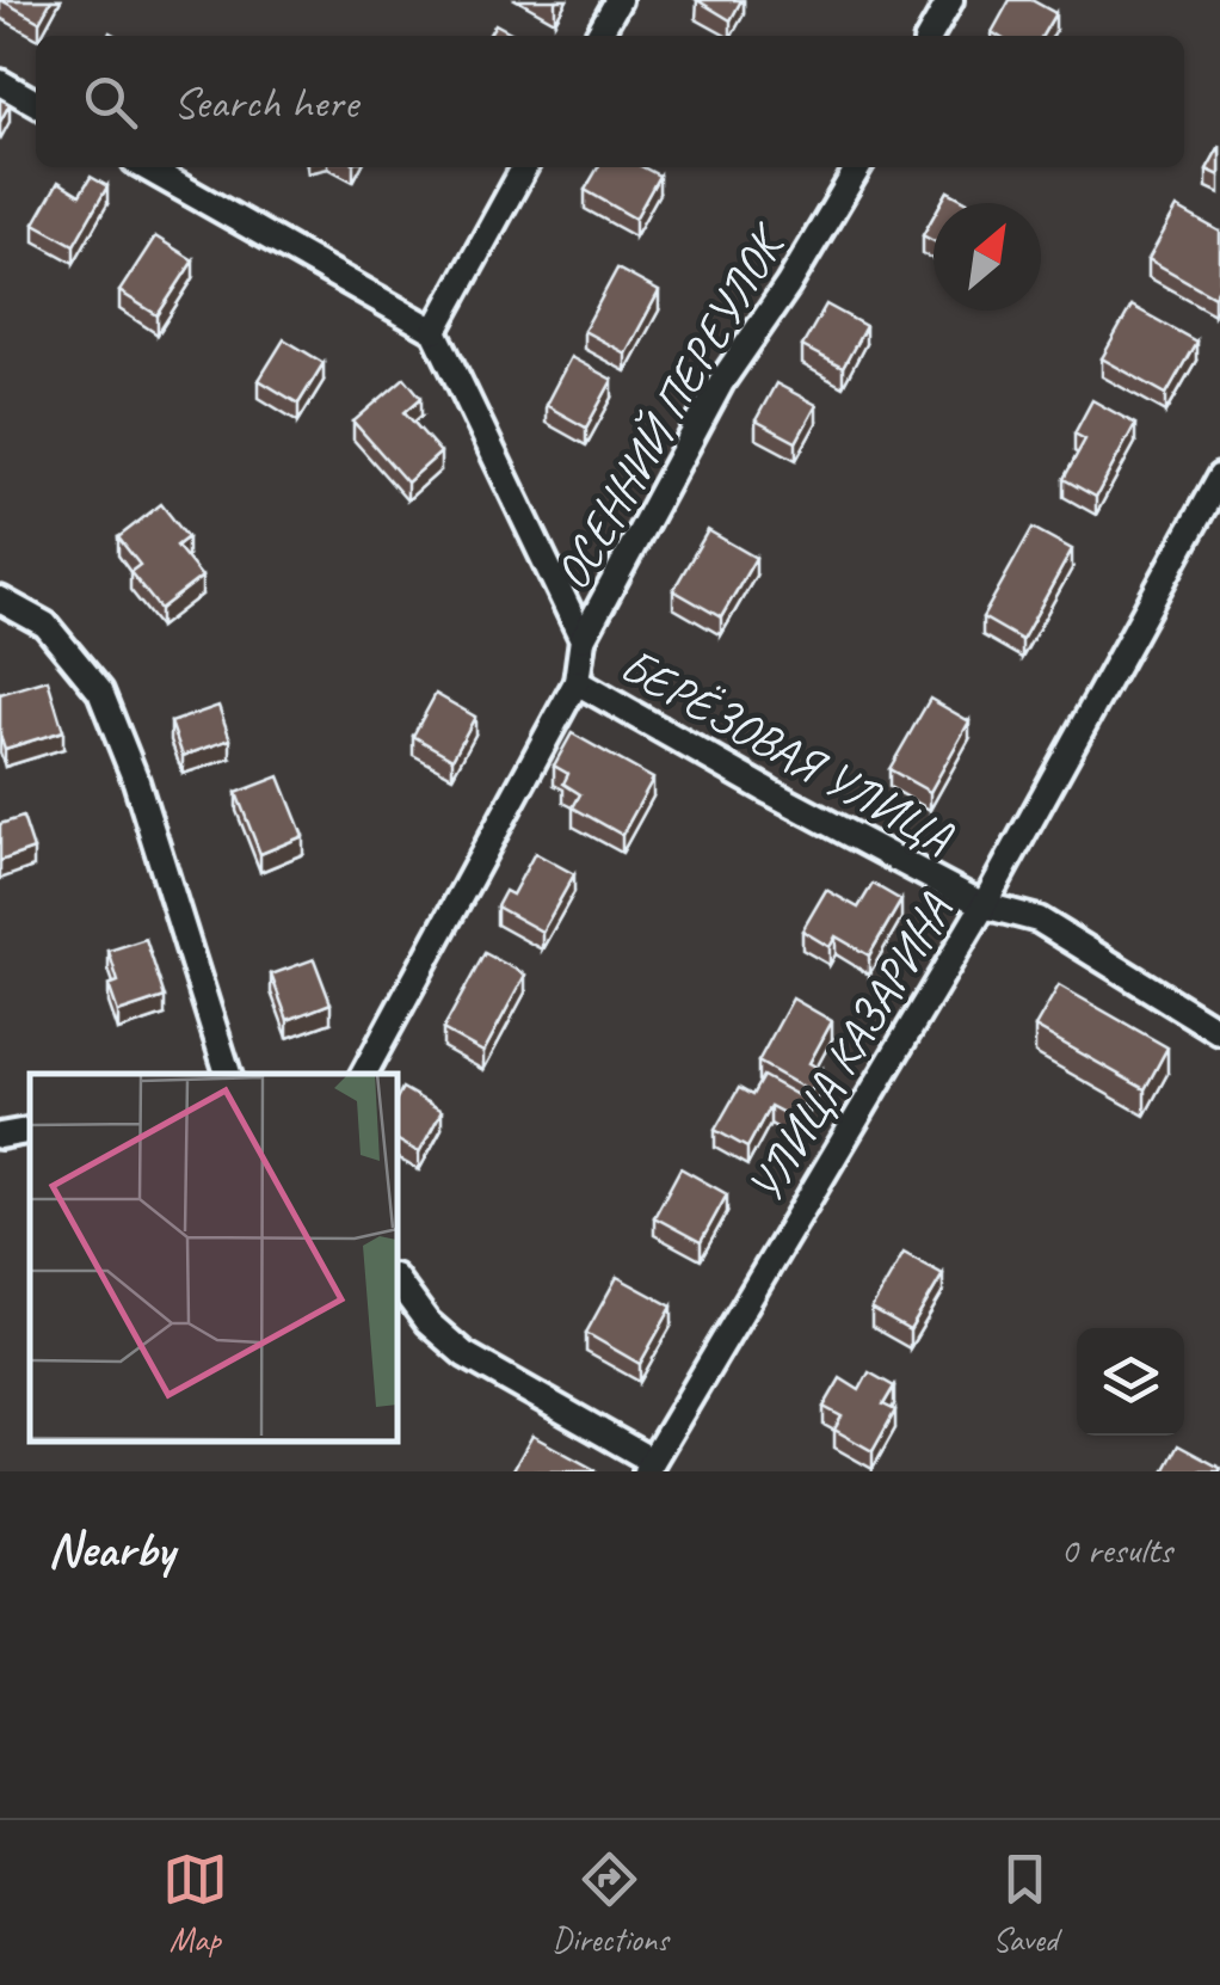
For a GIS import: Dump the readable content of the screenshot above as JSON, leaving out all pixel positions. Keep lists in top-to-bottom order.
{
  "streets": {
    "street": ["ОСЕННИЙ ПЕРЕУЛОК", "БЕРЁЗОВАЯ УЛИЦА", "УЛИЦА КАЗАРИНА"]
  },
  "crossings": [
    ["ОСЕННИЙ ПЕРЕУЛОК", "БЕРЁЗОВАЯ УЛИЦА"],
    ["БЕРЁЗОВАЯ УЛИЦА", "УЛИЦА КАЗАРИНА"]
  ],
  "north": "top right",
  "page": {
    "search": "Search here",
    "heading": ["Nearby", "0 results"],
    "nav": ["Map", "Directions", "Saved"]
  }
}
